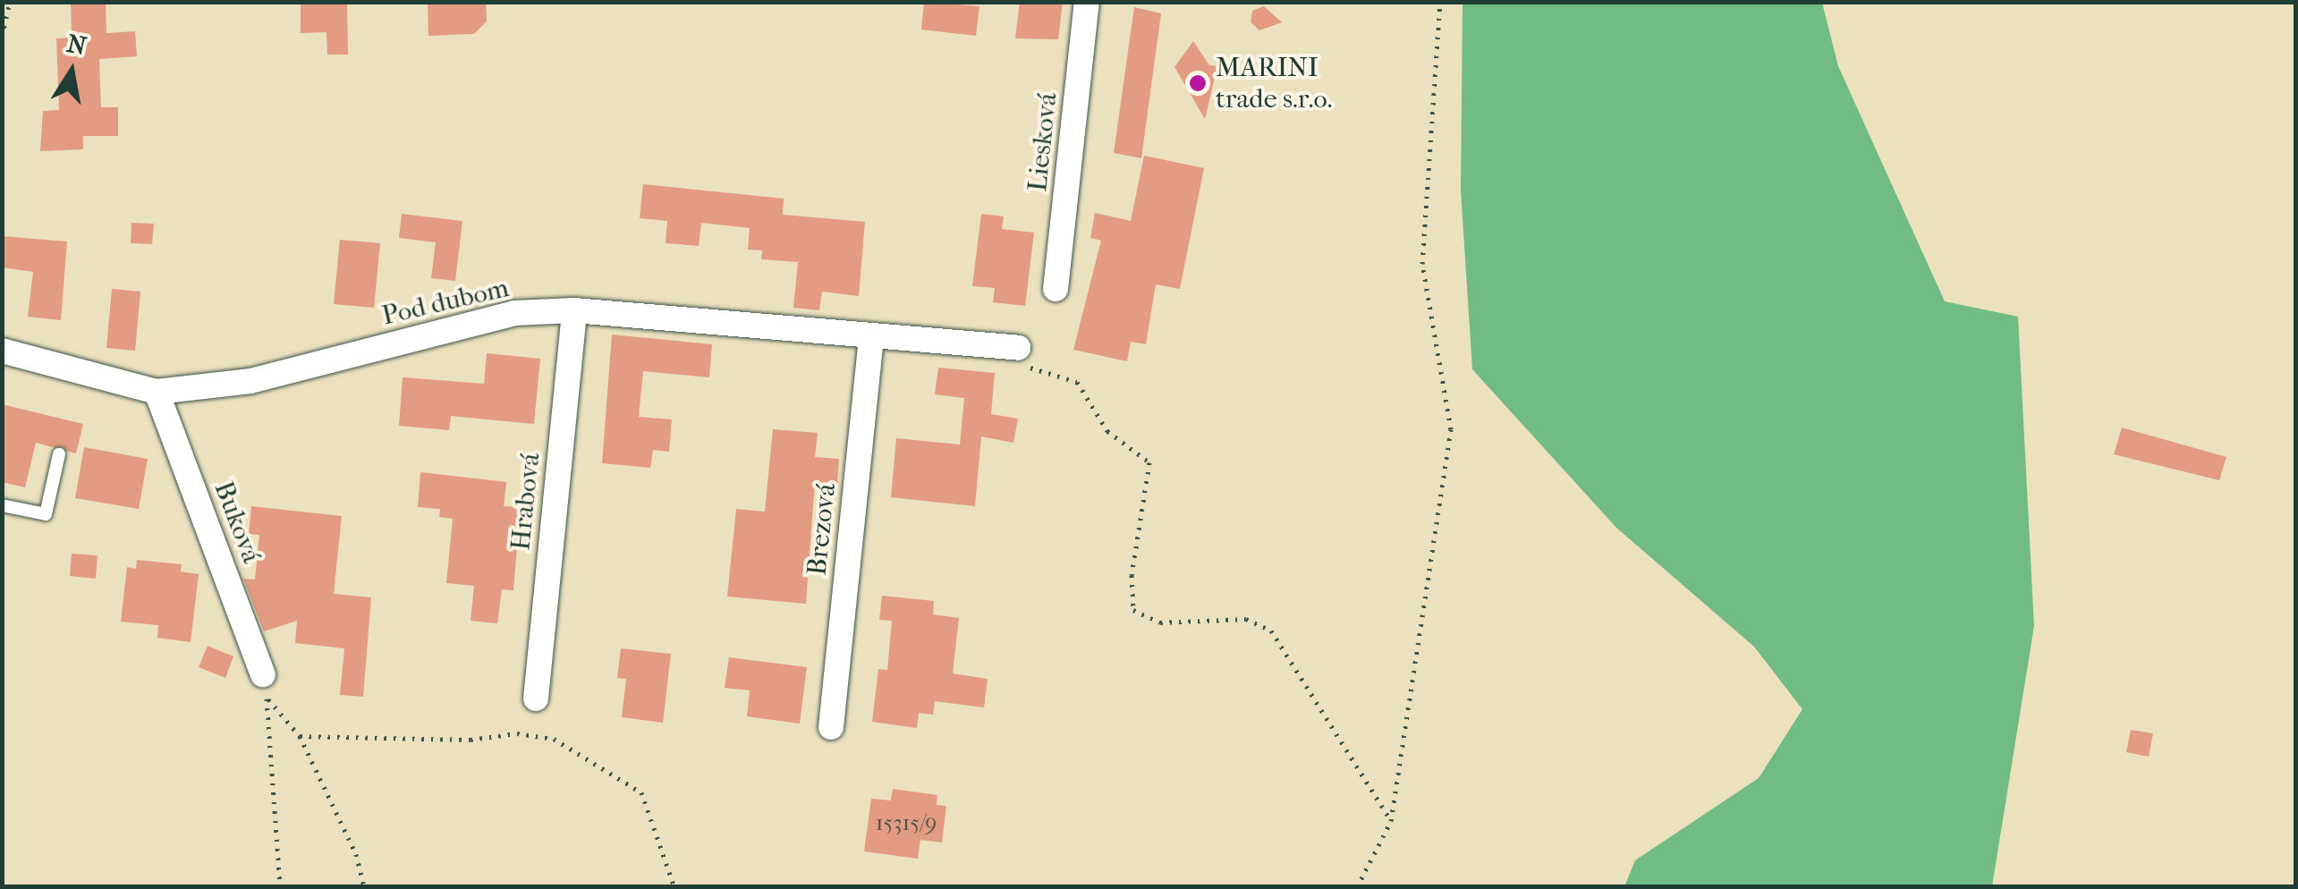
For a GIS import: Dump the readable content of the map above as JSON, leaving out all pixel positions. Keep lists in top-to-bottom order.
{
  "streets": {
    "street": [
      "Liesková",
      "Pod dubom",
      "Hrabová",
      "Buková",
      "Brezová"
    ]
  },
  "crossings": [
    ["Pod dubom", "Hrabová"],
    ["Pod dubom", "Buková"],
    ["Pod dubom", "Brezová"]
  ],
  "places": ["MARINI trade s.r.o."],
  "house_numbers": ["15315/9"],
  "north": "top"
}
